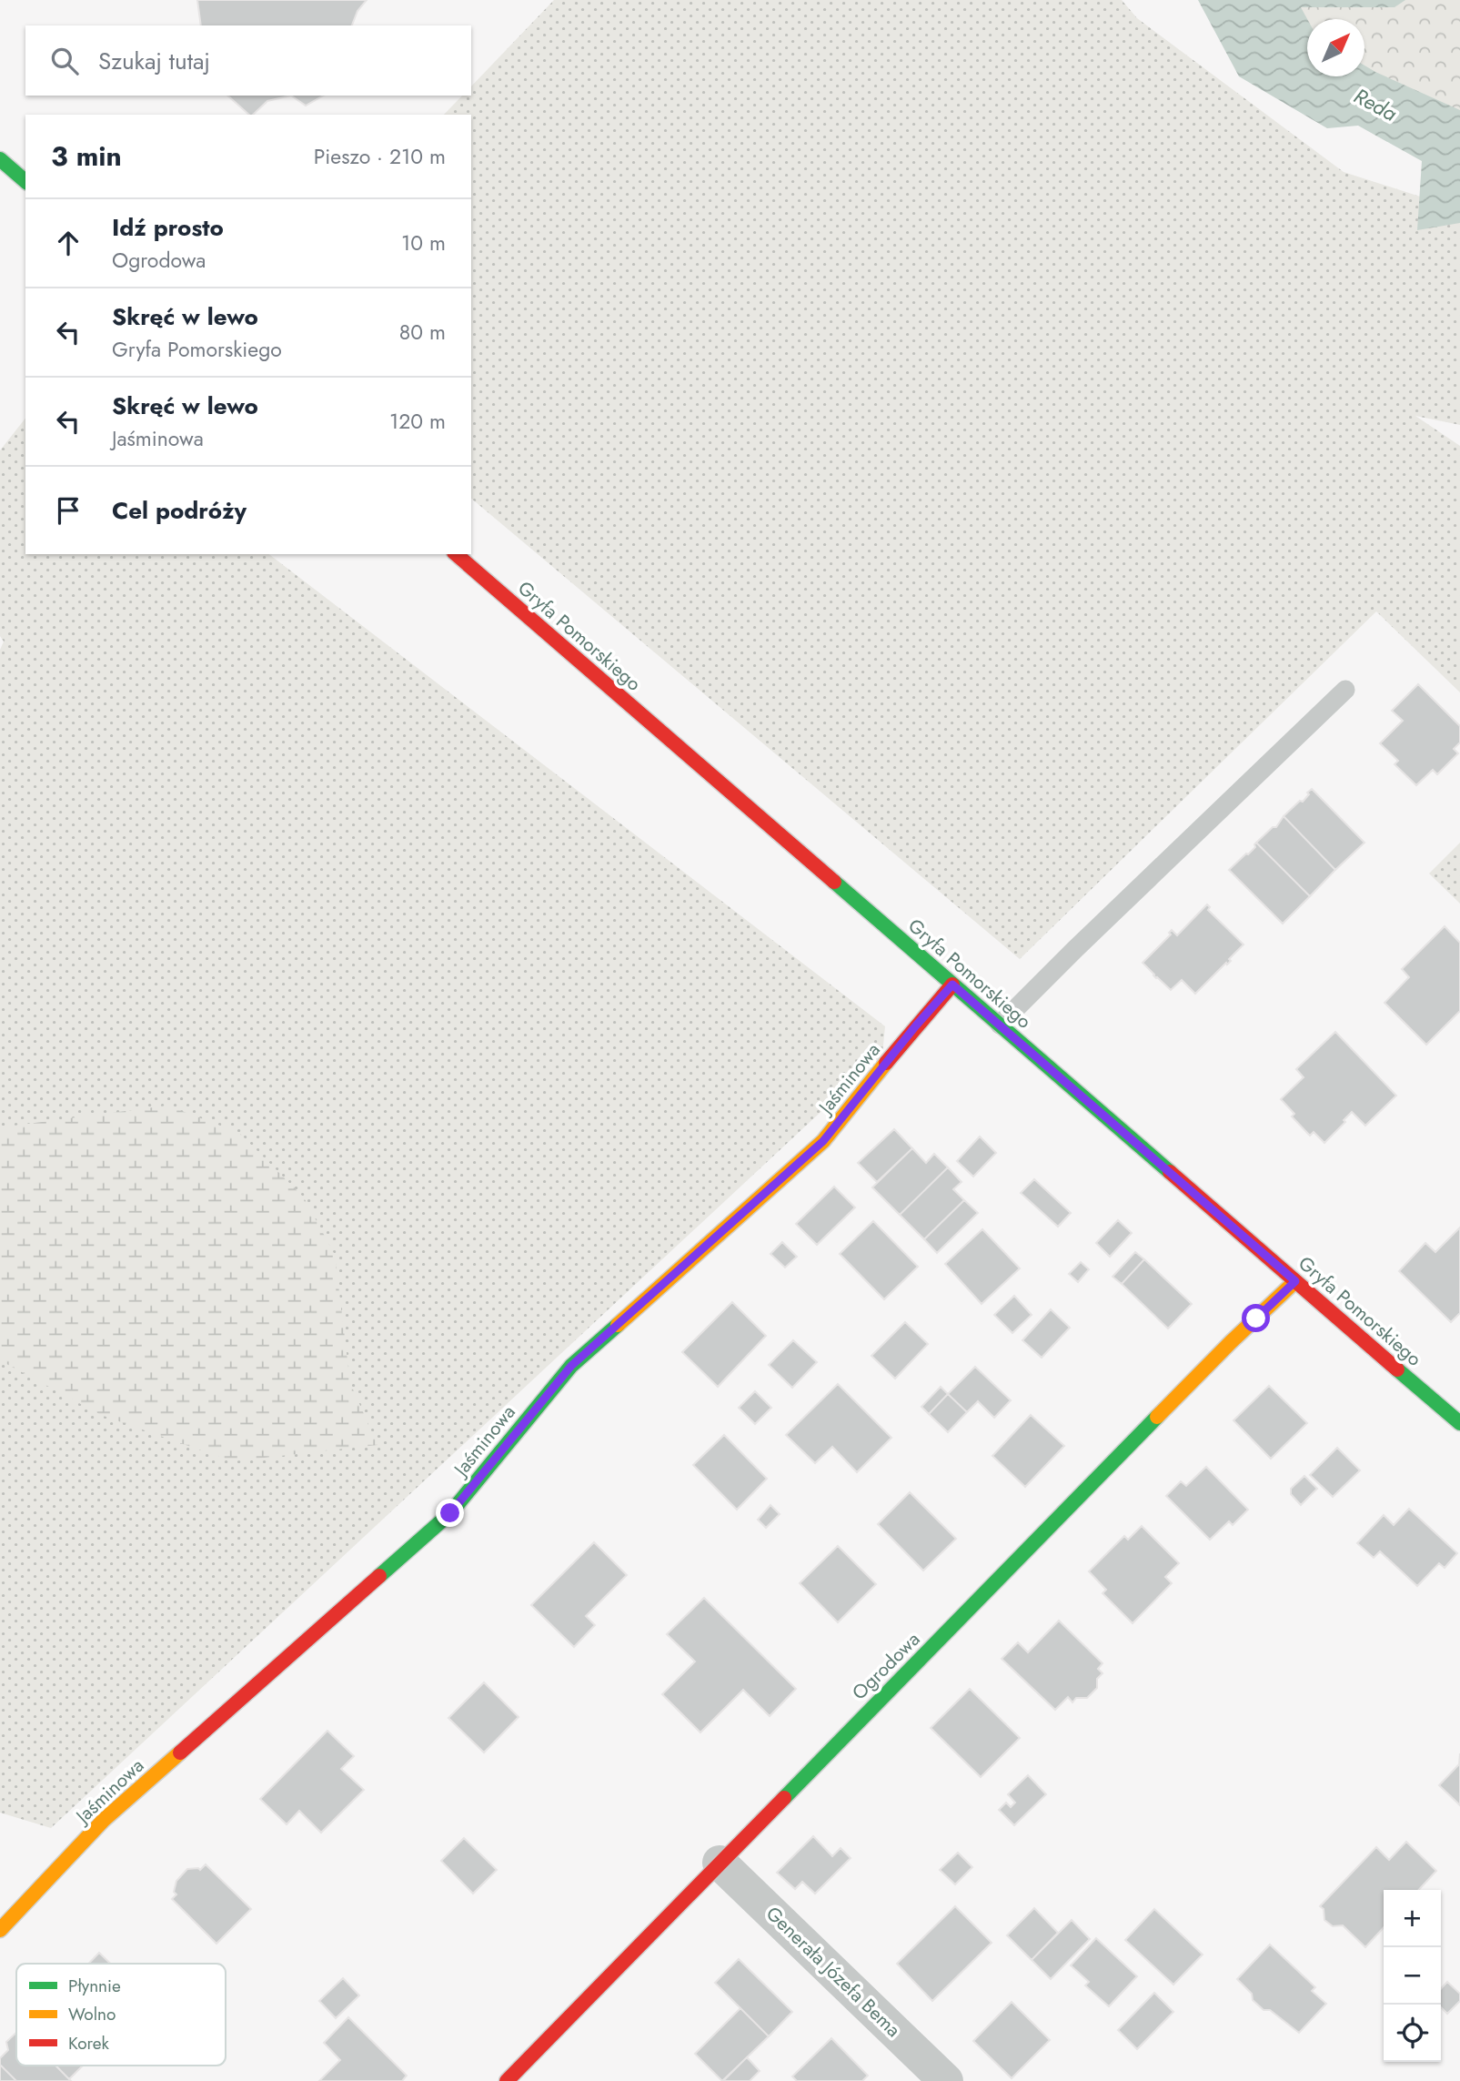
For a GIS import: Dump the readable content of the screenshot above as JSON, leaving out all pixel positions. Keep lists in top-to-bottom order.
{
  "streets": {
    "street": [
      "Gryfa Pomorskiego",
      "Jaśminowa",
      "Ogrodowa",
      "Generała Józefa Bema"
    ]
  },
  "crossings": [
    ["Gryfa Pomorskiego", "Jaśminowa"],
    ["Gryfa Pomorskiego", "Ogrodowa"],
    ["Ogrodowa", "Generała Józefa Bema"]
  ],
  "water": ["Reda"],
  "legend": ["Płynnie", "Wolno", "Korek"],
  "north": "top right",
  "page": {
    "search": "Szukaj tutaj",
    "heading": ["3 min", "Pieszo · 210 m"],
    "list": [
      ["Idź prosto", "Ogrodowa", "10 m"],
      ["Skręć w lewo", "Gryfa Pomorskiego", "80 m"],
      ["Skręć w lewo", "Jaśminowa", "120 m"],
      "Cel podróży"
    ],
    "map_buttons": ["+", "−"]
  }
}
